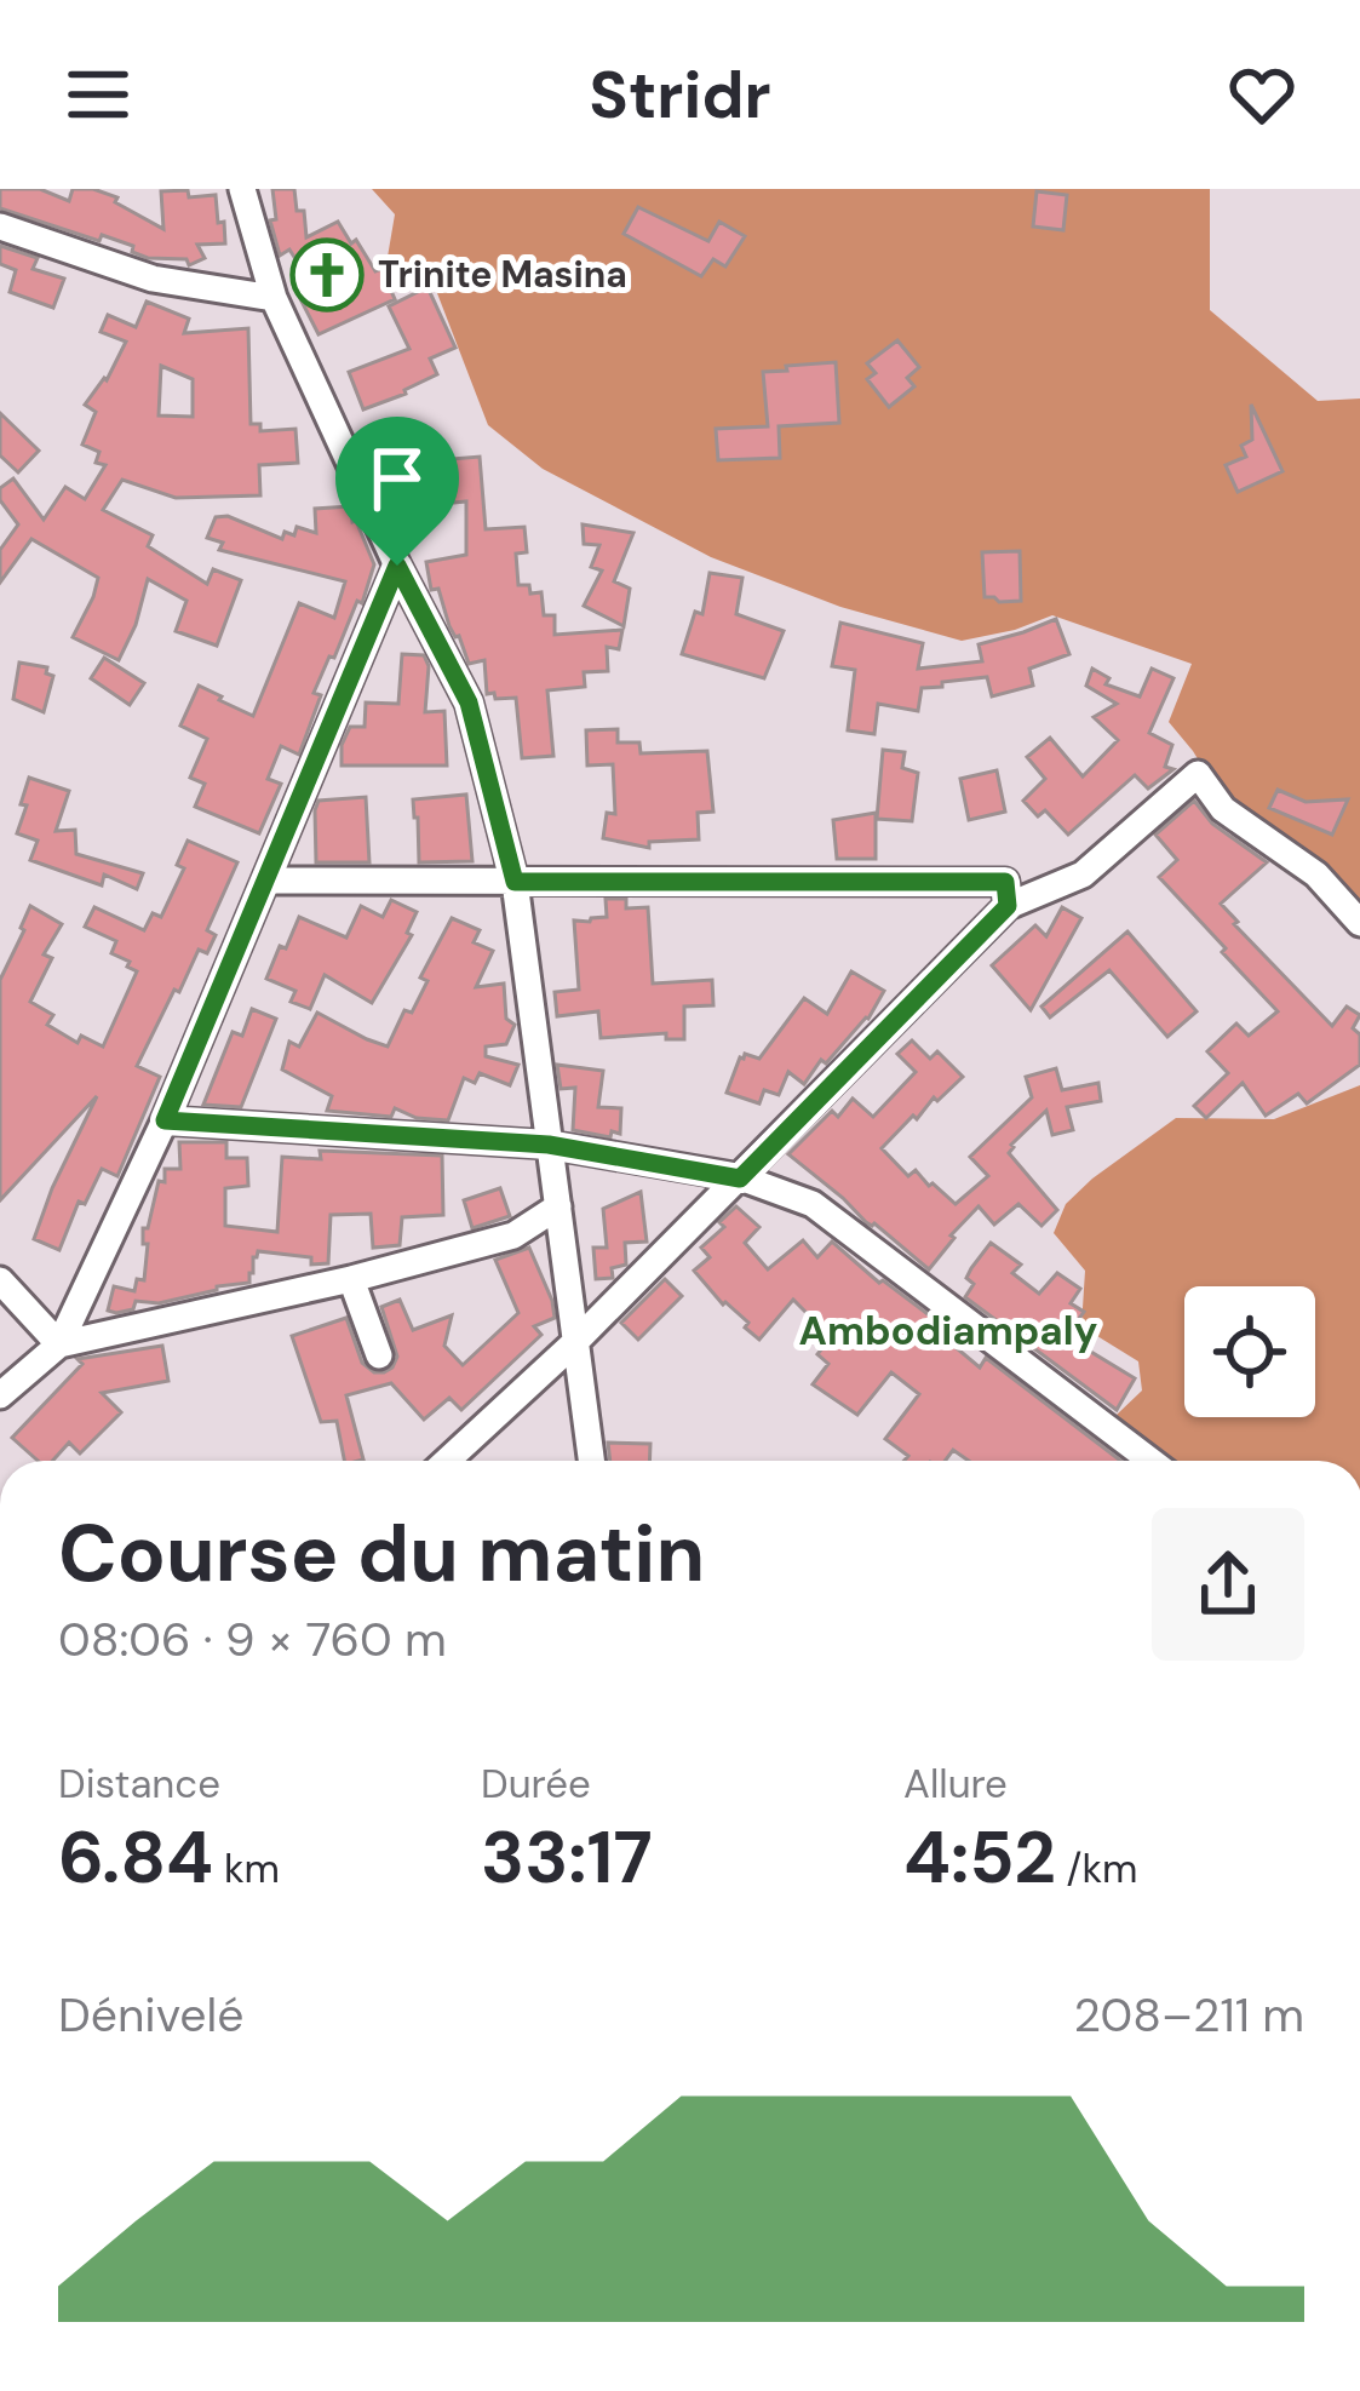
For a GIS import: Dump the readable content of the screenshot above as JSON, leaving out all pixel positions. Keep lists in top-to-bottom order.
{
  "districts": ["Ambodiampaly"],
  "places": {
    "church": ["Trinite Masina"]
  },
  "page": {
    "header": "Stridr",
    "heading": ["Course du matin", "08:06 · 9 × 760 m"],
    "stats": [
      ["Distance", "6.84 km"],
      ["Durée", "33:17"],
      ["Allure", "4:52 /km"]
    ],
    "chart": ["Dénivelé", "208–211 m"]
  }
}
